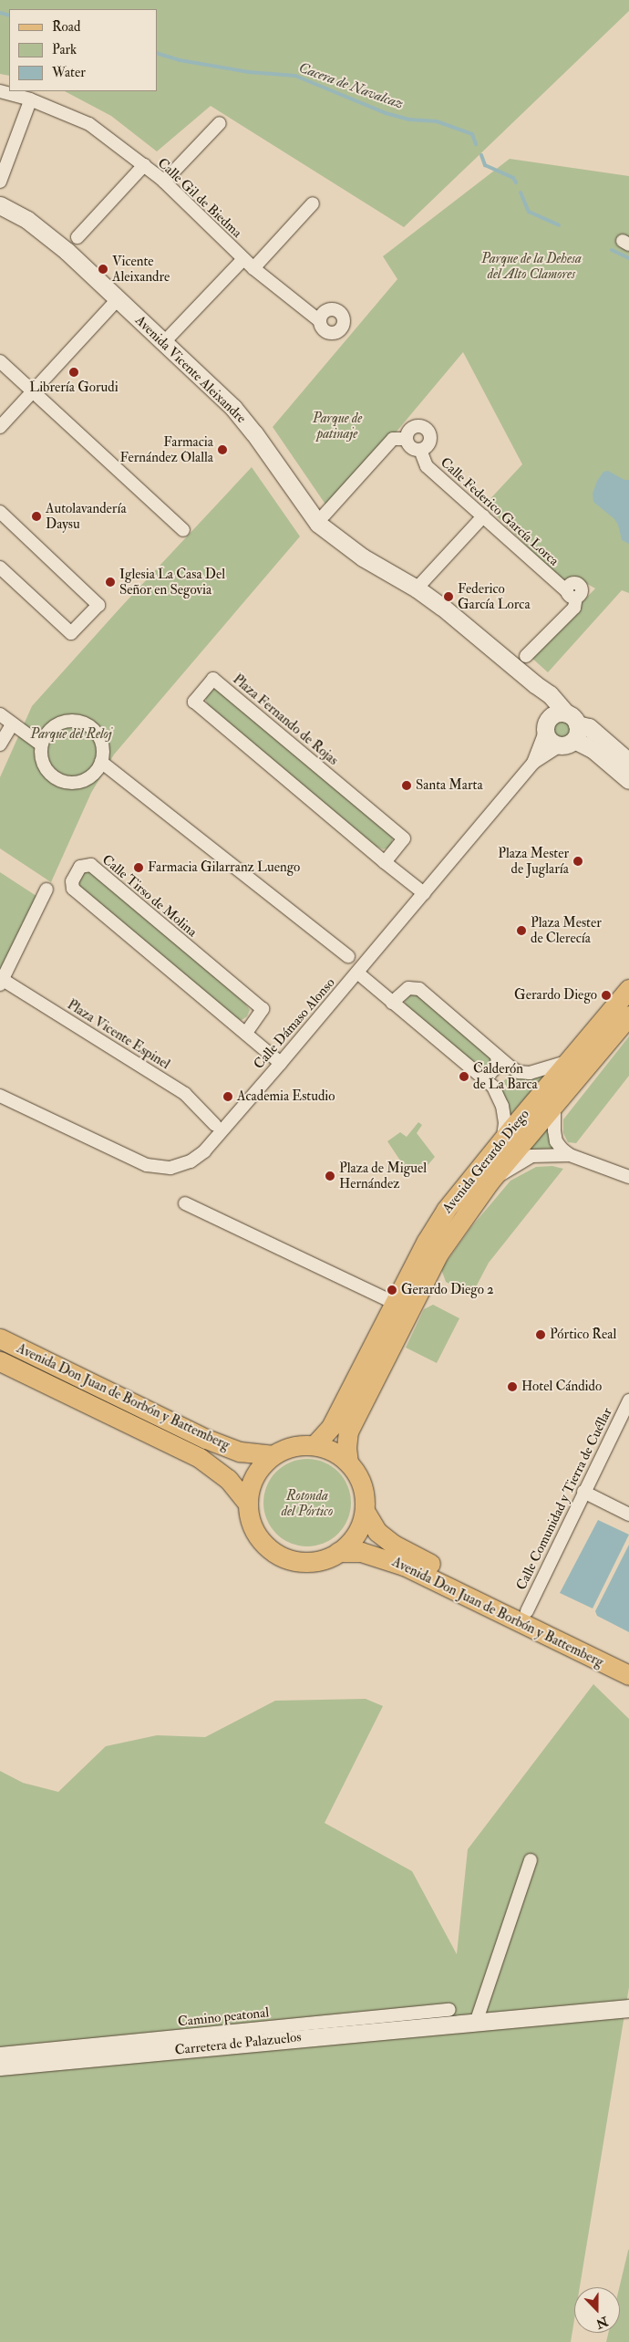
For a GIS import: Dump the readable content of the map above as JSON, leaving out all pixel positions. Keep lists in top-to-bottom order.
{
  "streets": {
    "main road": ["Avenida Gerardo Diego", "Avenida Don Juan de Borbón y Battemberg"],
    "street": [
      "Calle Gil de Biedma",
      "Avenida Vicente Aleixandre",
      "Calle Federico García Lorca",
      "Plaza Fernando de Rojas",
      "Calle Tirso de Molina",
      "Calle Dámaso Alonso",
      "Plaza Vicente Espinel",
      "Calle Comunidad y Tierra de Cuéllar",
      "Camino peatonal",
      "Carretera de Palazuelos"
    ]
  },
  "crossings": [
    ["Avenida Vicente Aleixandre", "Calle Dámaso Alonso"],
    ["Plaza Fernando de Rojas", "Calle Dámaso Alonso"],
    ["Calle Tirso de Molina", "Calle Dámaso Alonso"],
    ["Avenida Gerardo Diego", "Avenida Don Juan de Borbón y Battemberg"],
    ["Avenida Don Juan de Borbón y Battemberg", "Calle Comunidad y Tierra de Cuéllar"]
  ],
  "water": ["Cacera de Navalcaz"],
  "parks": [
    "Parque de la Dehesa del Alto Clamores",
    "Parque de patinaje",
    "Parque del Reloj",
    "Rotonda del Pórtico"
  ],
  "places": [
    "Vicente Aleixandre",
    "Librería Gorudi",
    "Farmacia Fernández Olalla",
    "Autolavandería Daysu",
    "Iglesia La Casa Del Señor en Segovia",
    "Federico García Lorca",
    "Santa Marta",
    "Plaza Mester de Juglaría",
    "Farmacia Gilarranz Luengo",
    "Plaza Mester de Clerecía",
    "Gerardo Diego",
    "Calderón de La Barca",
    "Academia Estudio",
    "Plaza de Miguel Hernández",
    "Gerardo Diego 2",
    "Pórtico Real",
    "Hotel Cándido"
  ],
  "legend": ["Road", "Park", "Water"],
  "north": "bottom"
}
